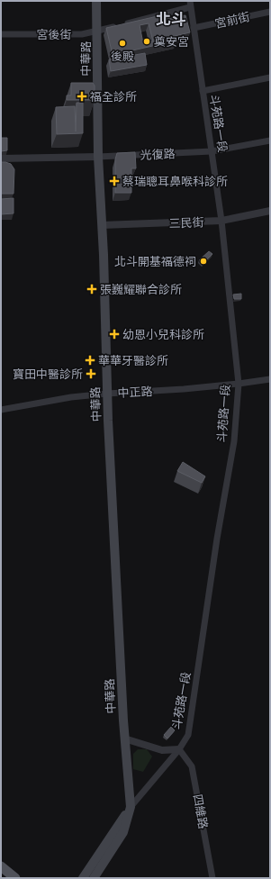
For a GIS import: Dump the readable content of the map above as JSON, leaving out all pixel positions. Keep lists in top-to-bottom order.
{
  "streets": {
    "main road": ["中華路", "斗苑路一段"],
    "street": [
      "宮前街",
      "宮後街",
      "光復路",
      "三民街",
      "中正路",
      "四維路"
    ]
  },
  "crossings": [
    ["宮前街", "斗苑路一段"],
    ["宮後街", "中華路"],
    ["宮後街", "斗苑路一段"],
    ["中華路", "斗苑路一段"],
    ["中華路", "光復路"],
    ["中華路", "三民街"],
    ["中華路", "中正路"],
    ["斗苑路一段", "光復路"],
    ["斗苑路一段", "三民街"],
    ["斗苑路一段", "中正路"],
    ["斗苑路一段", "四維路"]
  ],
  "districts": ["北斗"],
  "places": {
    "other": ["奠安宮", "後殿", "北斗開基福德祠"],
    "health": [
      "福全診所",
      "蔡瑞聰耳鼻喉科診所",
      "張巍耀聯合診所",
      "幼恩小兒科診所",
      "華華牙醫診所",
      "寶田中醫診所"
    ]
  }
}
